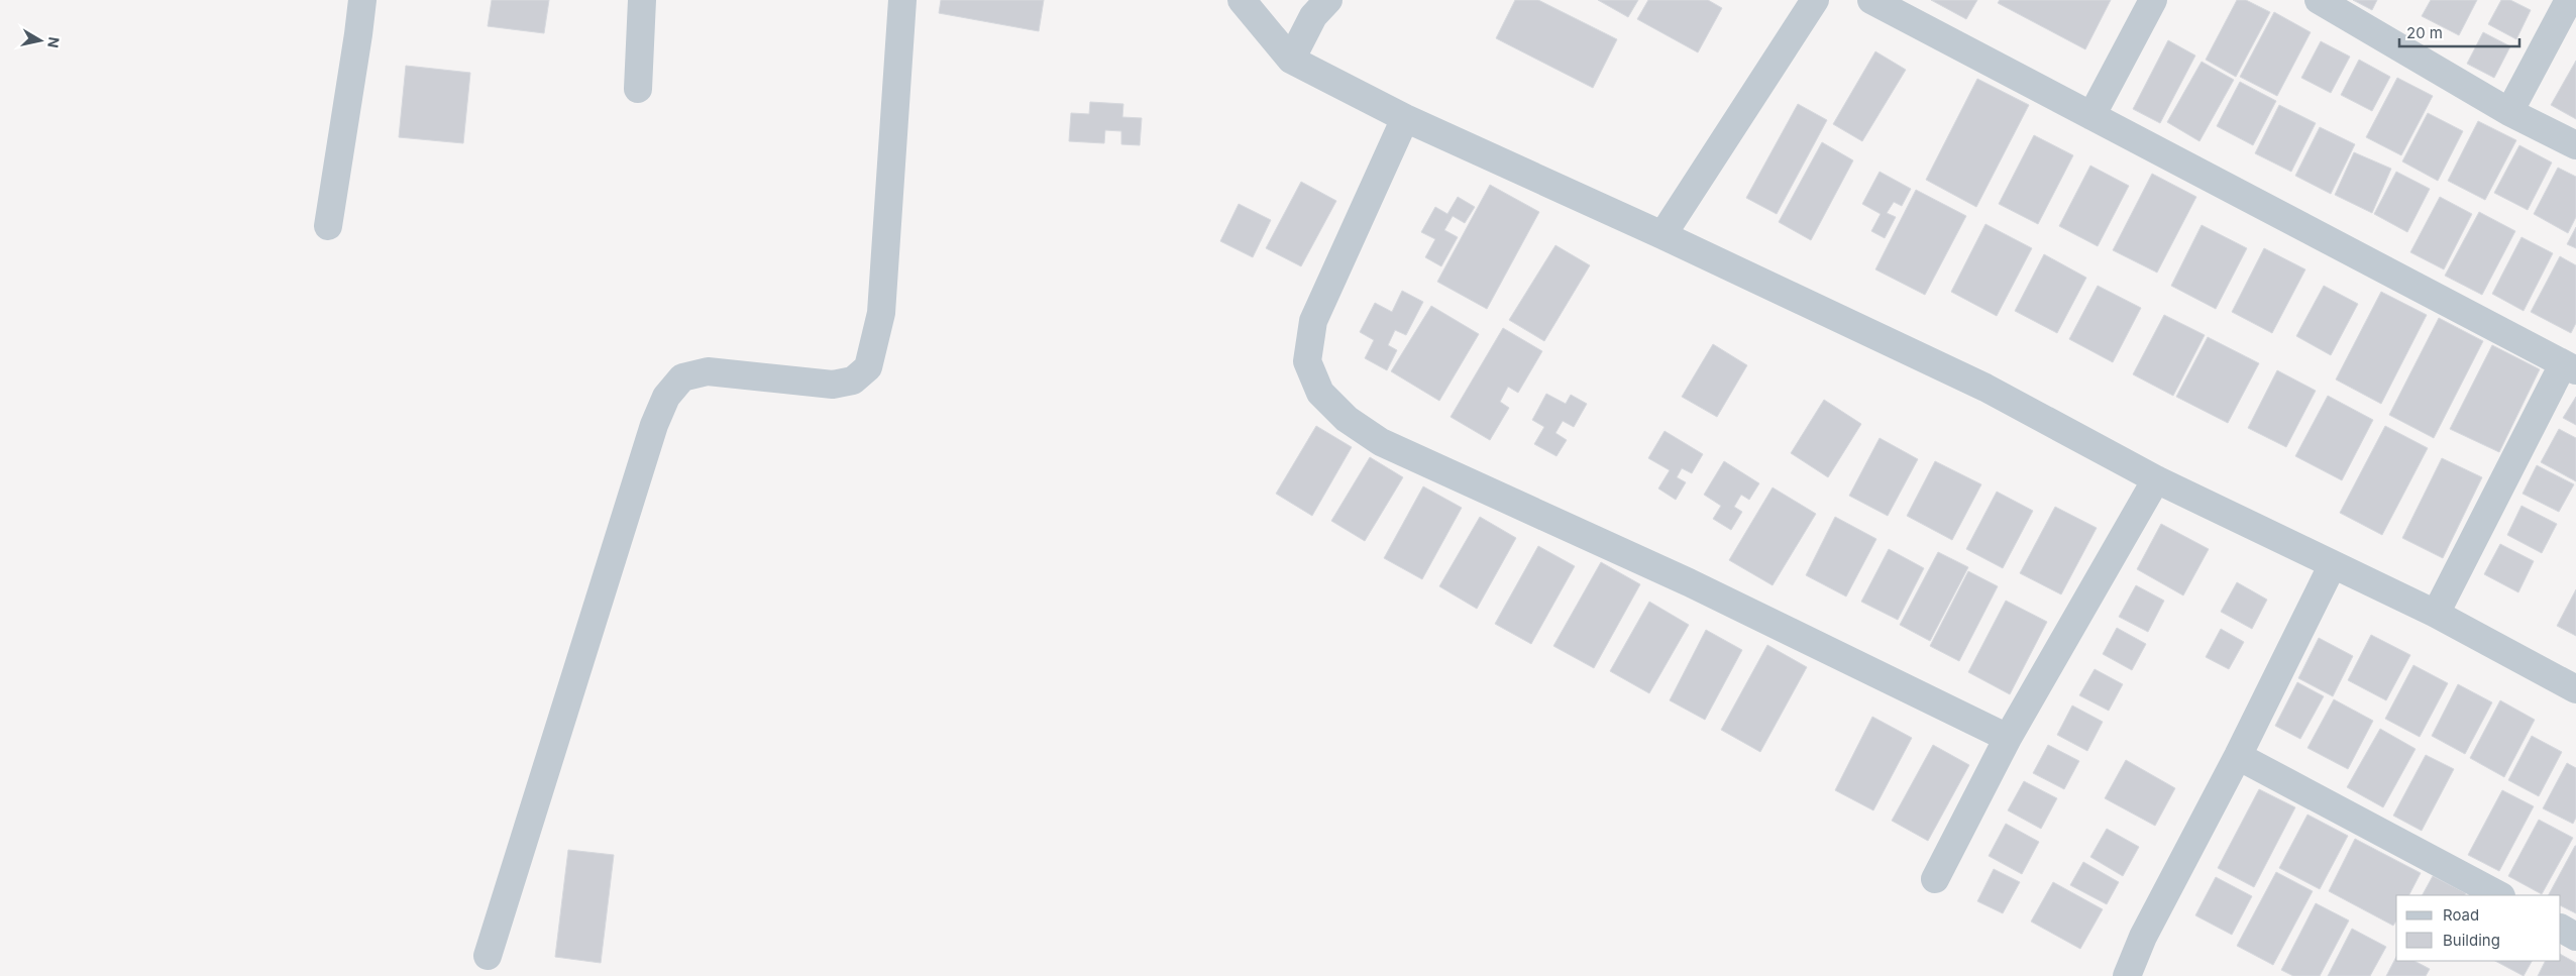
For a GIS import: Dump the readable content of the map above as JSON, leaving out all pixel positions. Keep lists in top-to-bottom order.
{
  "legend": ["Road", "Building"],
  "scale_bar": "20 m",
  "north": "right"
}
